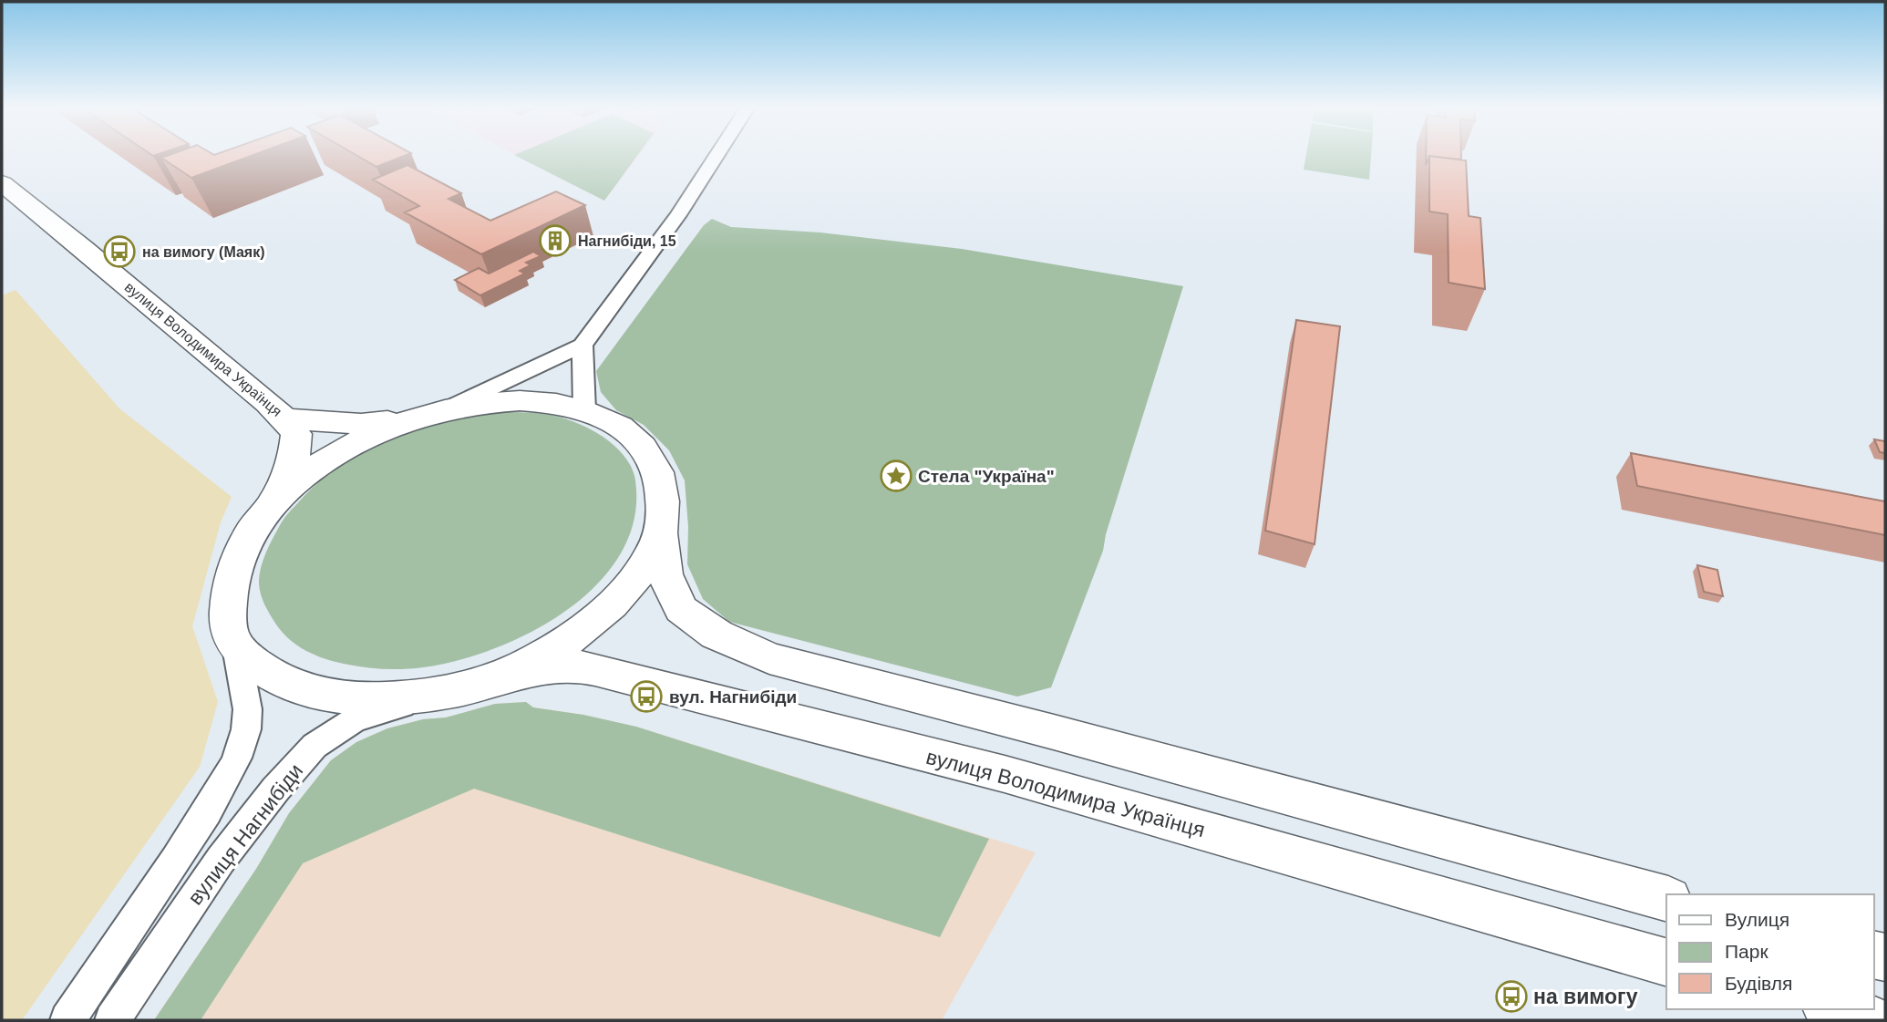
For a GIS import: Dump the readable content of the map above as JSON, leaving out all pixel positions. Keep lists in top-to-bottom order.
{
  "streets": {
    "street": ["вулиця Володимира Українця", "вулиця Нагнибіди"]
  },
  "crossings": [
    ["вулиця Володимира Українця", "вулиця Нагнибіди"]
  ],
  "places": {
    "building": ["Нагнибіди, 15"],
    "bus stop": ["на вимогу (Маяк)", "вул. Нагнибіди", "на вимогу"],
    "place": ["Стела \"Україна\""]
  },
  "legend": ["Вулиця", "Парк", "Будівля"]
}
